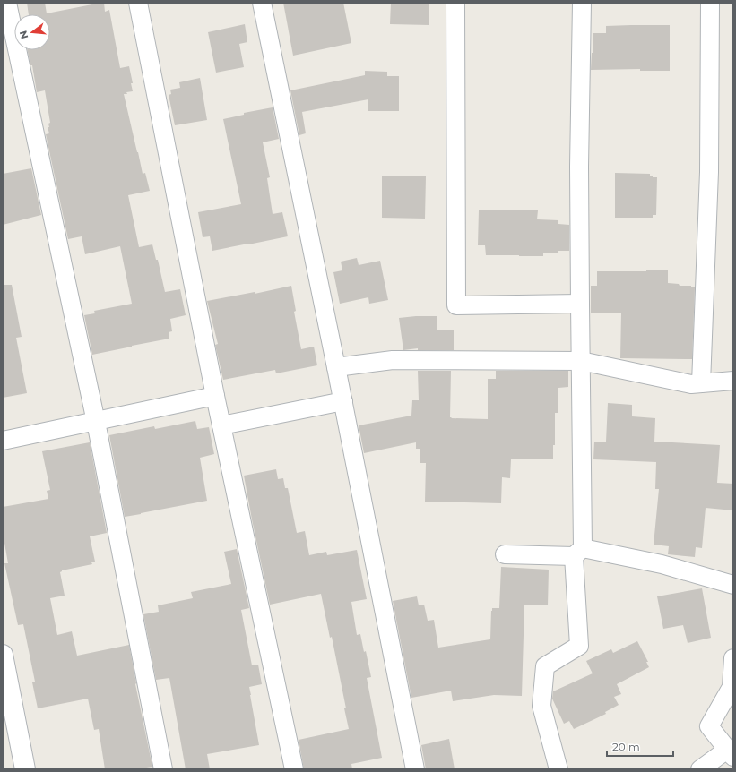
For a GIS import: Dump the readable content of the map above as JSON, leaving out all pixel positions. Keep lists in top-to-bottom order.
{
  "scale_bar": "20 m",
  "north": "left"
}
